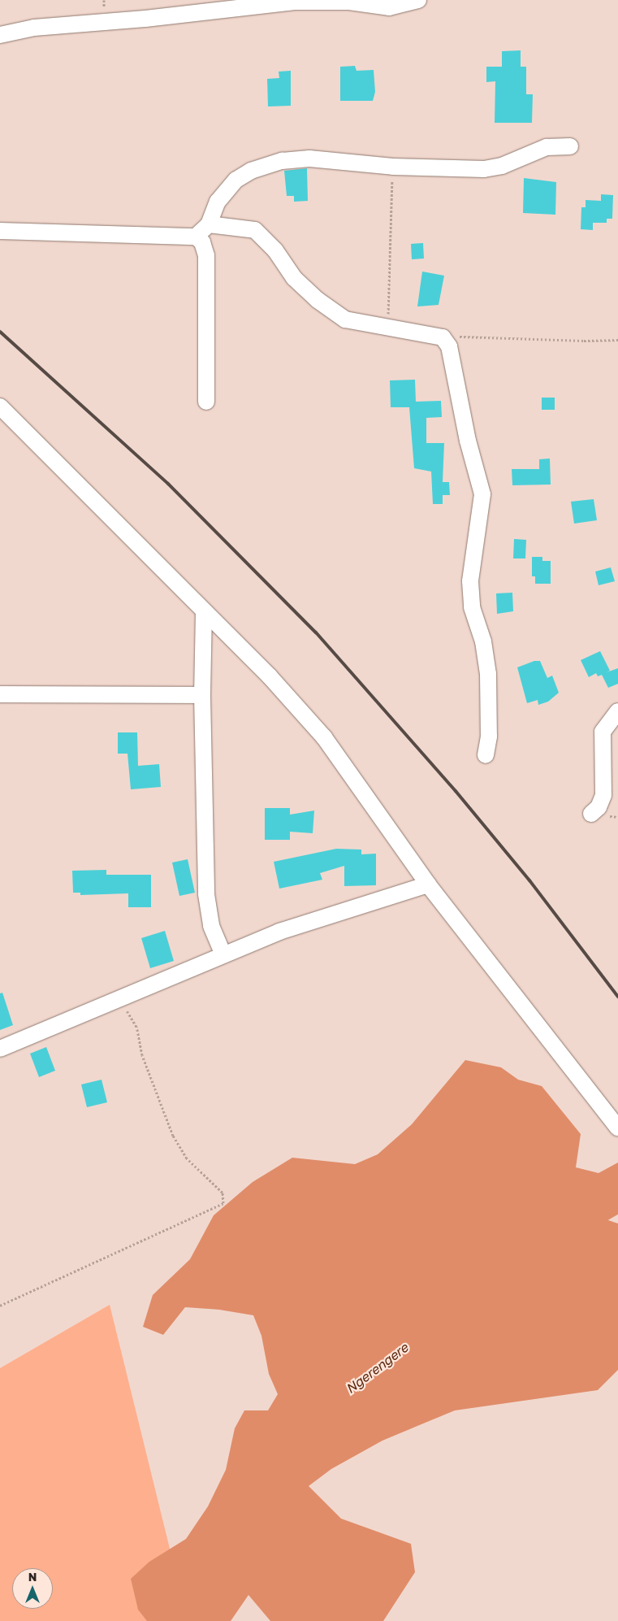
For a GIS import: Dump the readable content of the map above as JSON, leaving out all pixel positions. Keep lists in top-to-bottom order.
{
  "water": ["Ngerengere"],
  "north": "top"
}
